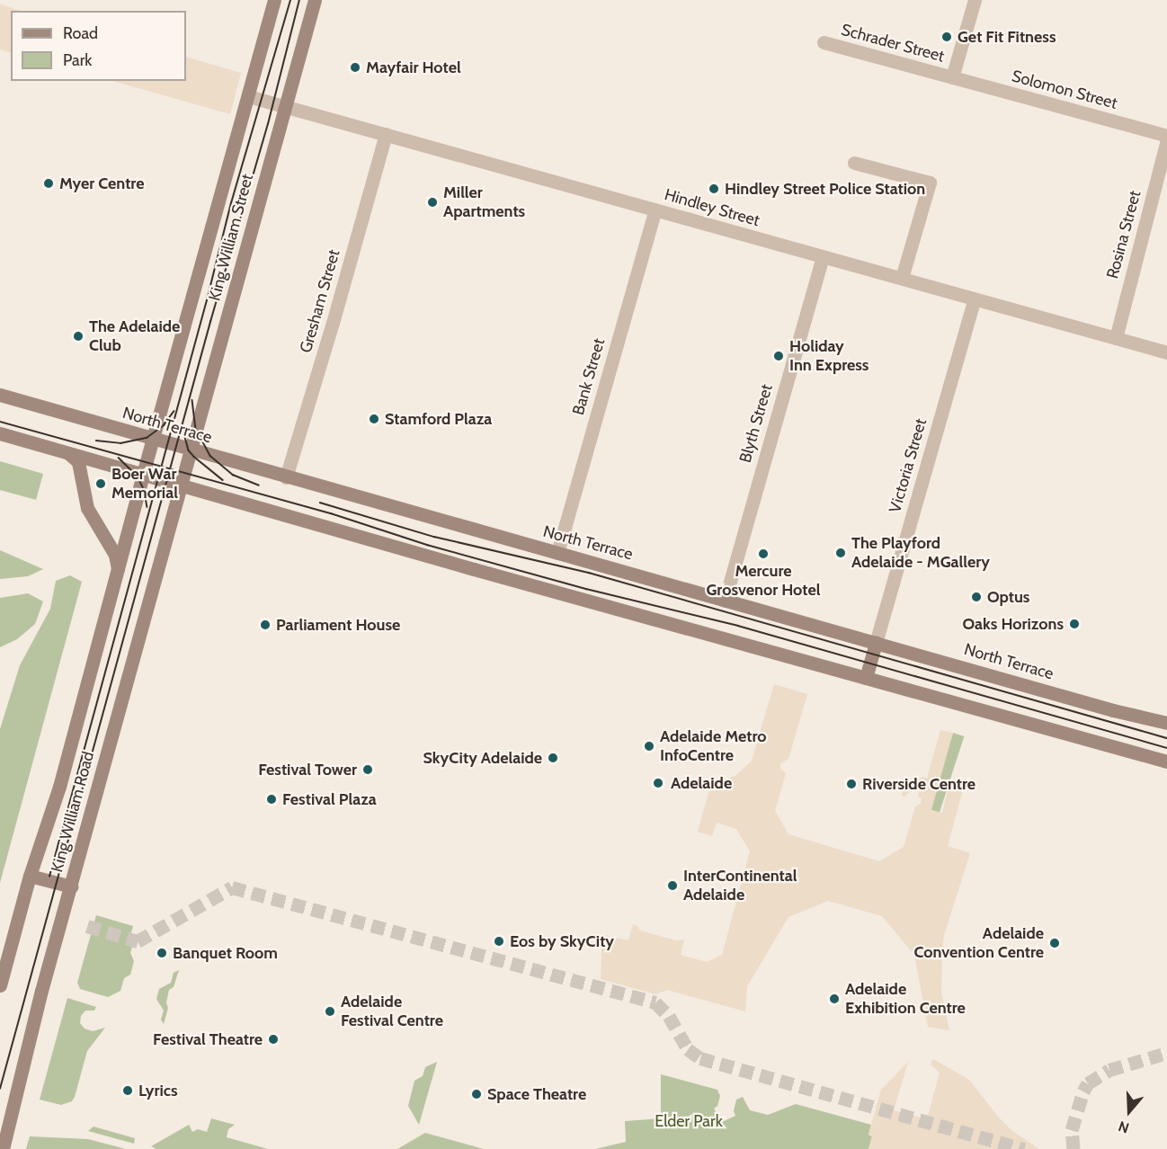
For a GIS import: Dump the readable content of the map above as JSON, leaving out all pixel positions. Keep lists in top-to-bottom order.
{
  "streets": {
    "main road": ["King William Street", "North Terrace", "King William Road"],
    "street": [
      "Schrader Street",
      "Solomon Street",
      "Hindley Street",
      "Rosina Street",
      "Gresham Street",
      "Bank Street",
      "Blyth Street",
      "Victoria Street"
    ]
  },
  "crossings": [
    ["Schrader Street", "Solomon Street"],
    ["Hindley Street", "Rosina Street"],
    ["Hindley Street", "King William Street"],
    ["Hindley Street", "Gresham Street"],
    ["Hindley Street", "Bank Street"],
    ["Hindley Street", "Blyth Street"],
    ["Hindley Street", "Victoria Street"],
    ["King William Street", "North Terrace"],
    ["King William Street", "King William Road"],
    ["Gresham Street", "North Terrace"],
    ["Bank Street", "North Terrace"],
    ["Blyth Street", "North Terrace"],
    ["North Terrace", "Victoria Street"],
    ["North Terrace", "King William Road"]
  ],
  "parks": ["Elder Park"],
  "places": [
    "Get Fit Fitness",
    "Mayfair Hotel",
    "Myer Centre",
    "Hindley Street Police Station",
    "Miller Apartments",
    "The Adelaide Club",
    "Holiday Inn Express",
    "Stamford Plaza",
    "Boer War Memorial",
    "The Playford Adelaide - MGallery",
    "Mercure Grosvenor Hotel",
    "Optus",
    "Oaks Horizons",
    "Parliament House",
    "Adelaide Metro InfoCentre",
    "SkyCity Adelaide",
    "Festival Tower",
    "Adelaide",
    "Riverside Centre",
    "Festival Plaza",
    "InterContinental Adelaide",
    "Eos by SkyCity",
    "Adelaide Convention Centre",
    "Banquet Room",
    "Adelaide Exhibition Centre",
    "Adelaide Festival Centre",
    "Festival Theatre",
    "Lyrics",
    "Space Theatre"
  ],
  "legend": ["Road", "Park"],
  "north": "bottom"
}
